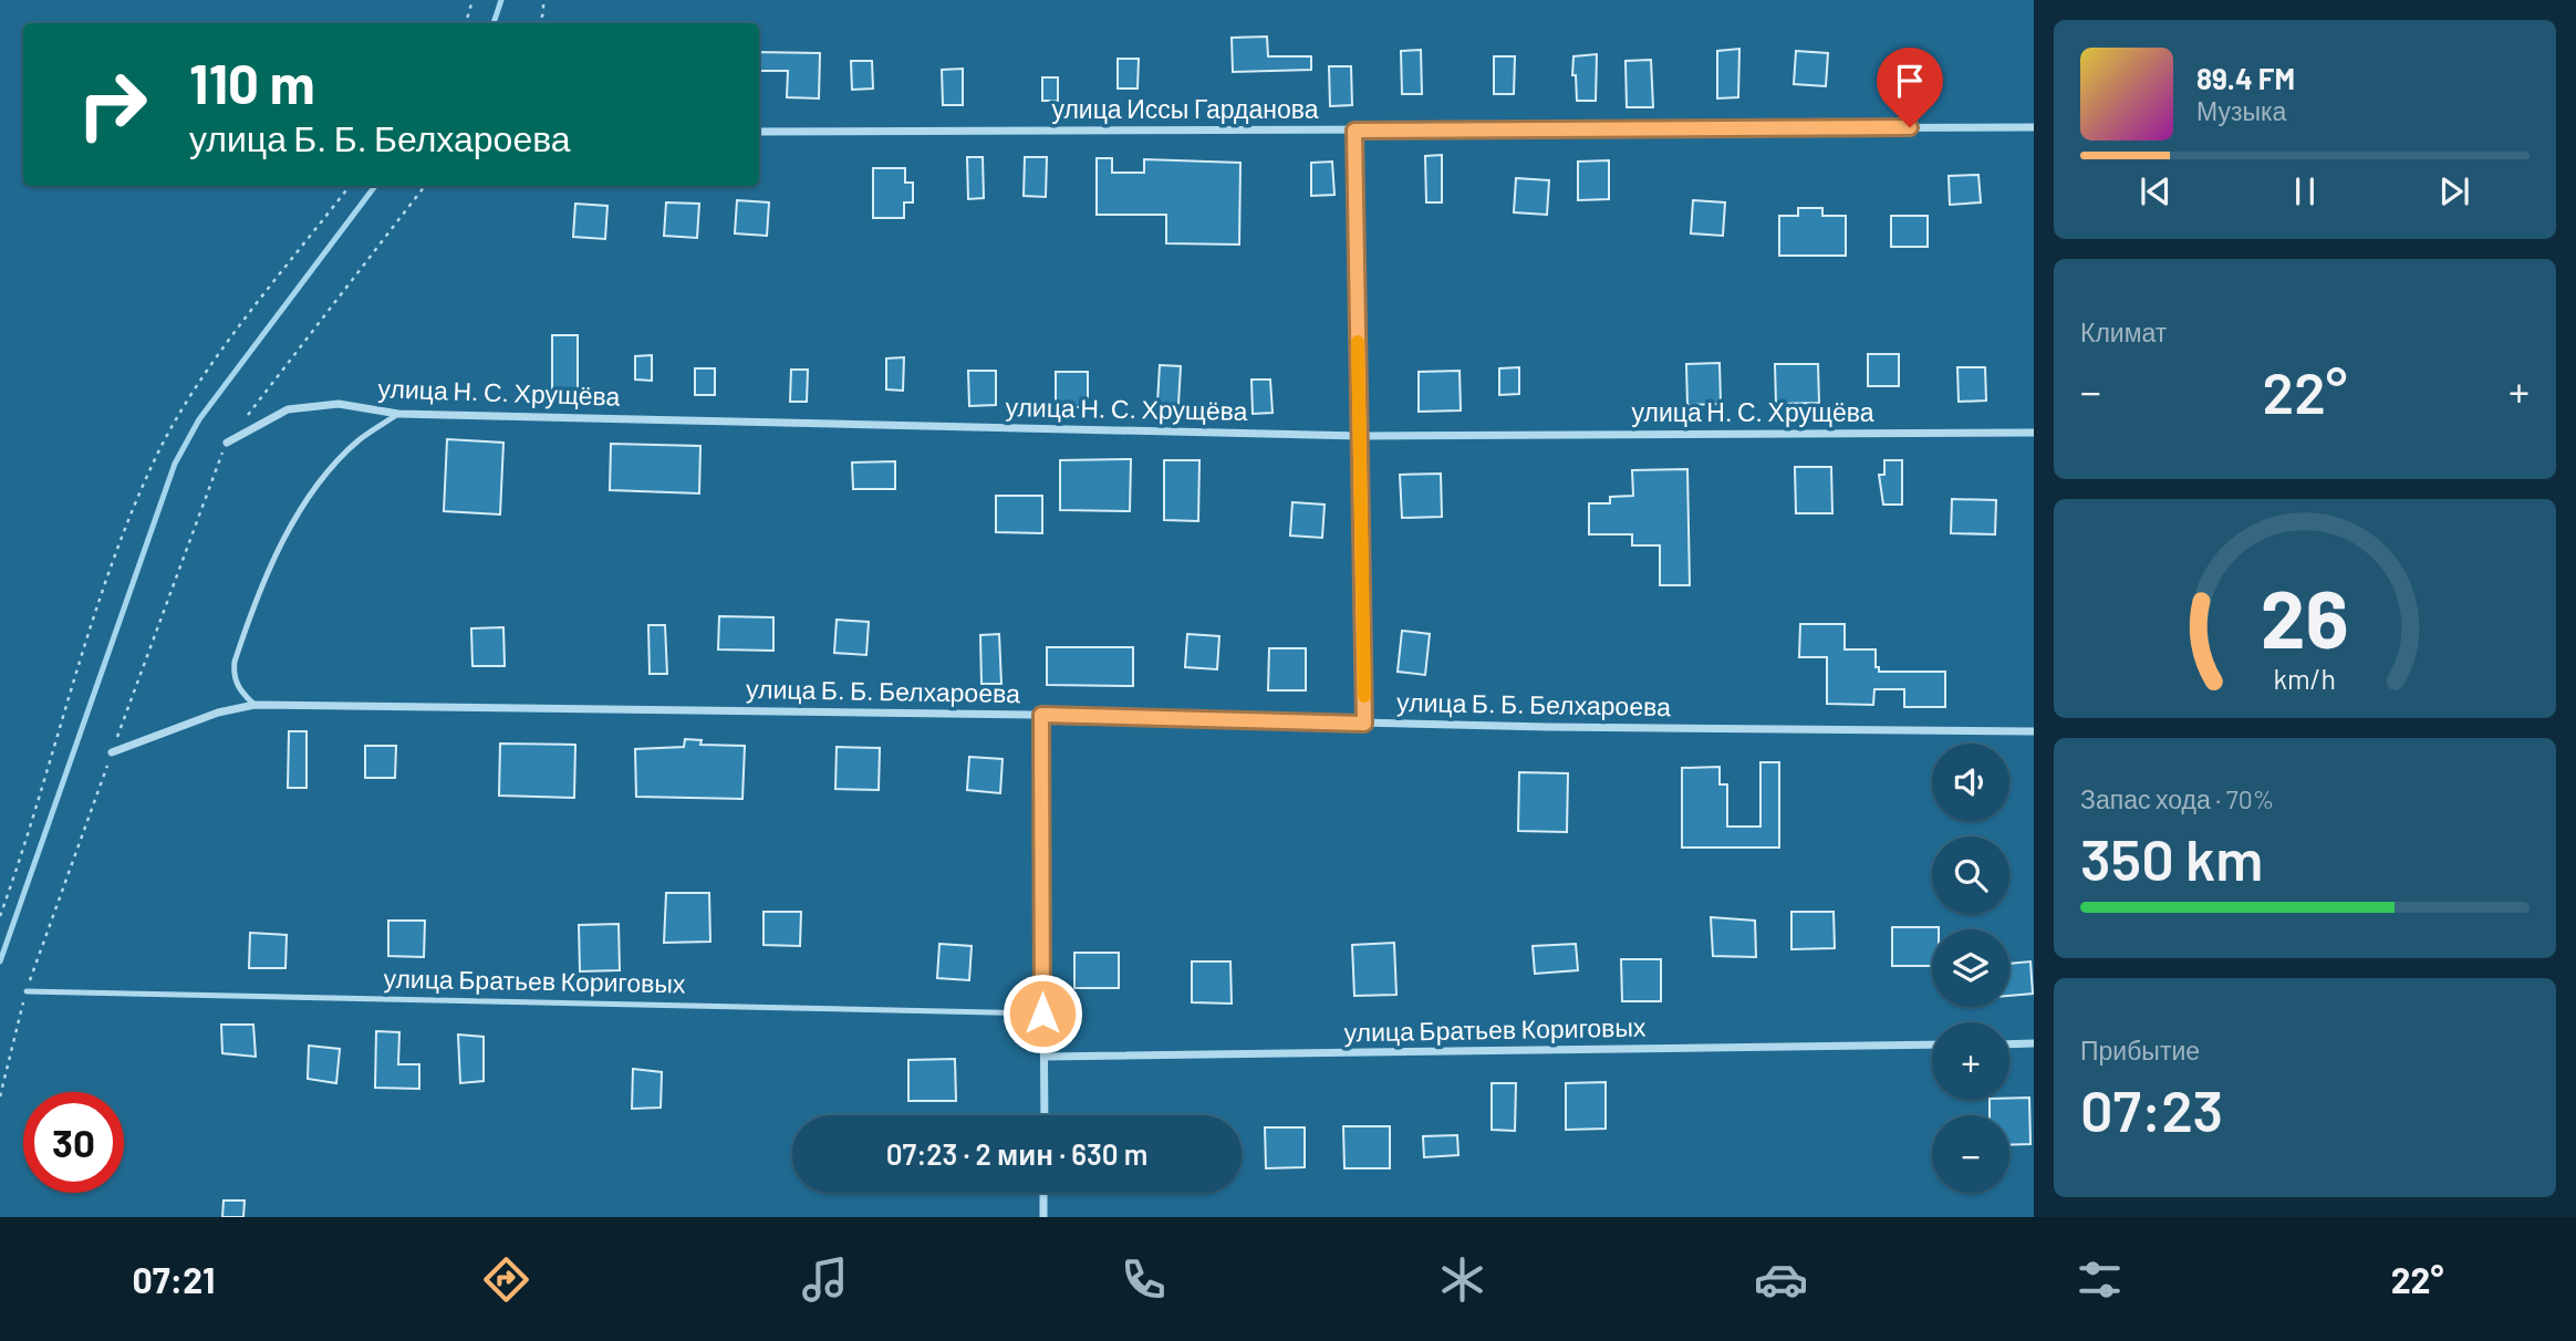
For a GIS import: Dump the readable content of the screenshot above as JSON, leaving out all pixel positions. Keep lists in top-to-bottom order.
{
  "streets": {
    "street": [
      "улица Иссы Гарданова",
      "улица Н. С. Хрущёва",
      "улица Б. Б. Белхароева",
      "улица Братьев Кориговых"
    ]
  },
  "page": {
    "turn": ["110 m", "улица Б. Б. Белхароева"],
    "song": ["89.4 FM", "Музыка"],
    "tile": [
      "Климат",
      ["Запас хода · 70%", "350 km"],
      ["Прибытие", "07:23"]
    ],
    "heat": ["−", "22°", "+"],
    "map_buttons": ["+", "−"],
    "limit": "30",
    "trip": "07:23 · 2 мин · 630 m",
    "tabs": ["07:21", "22°"],
    "gauge": ["26", "km/h"]
  }
}
